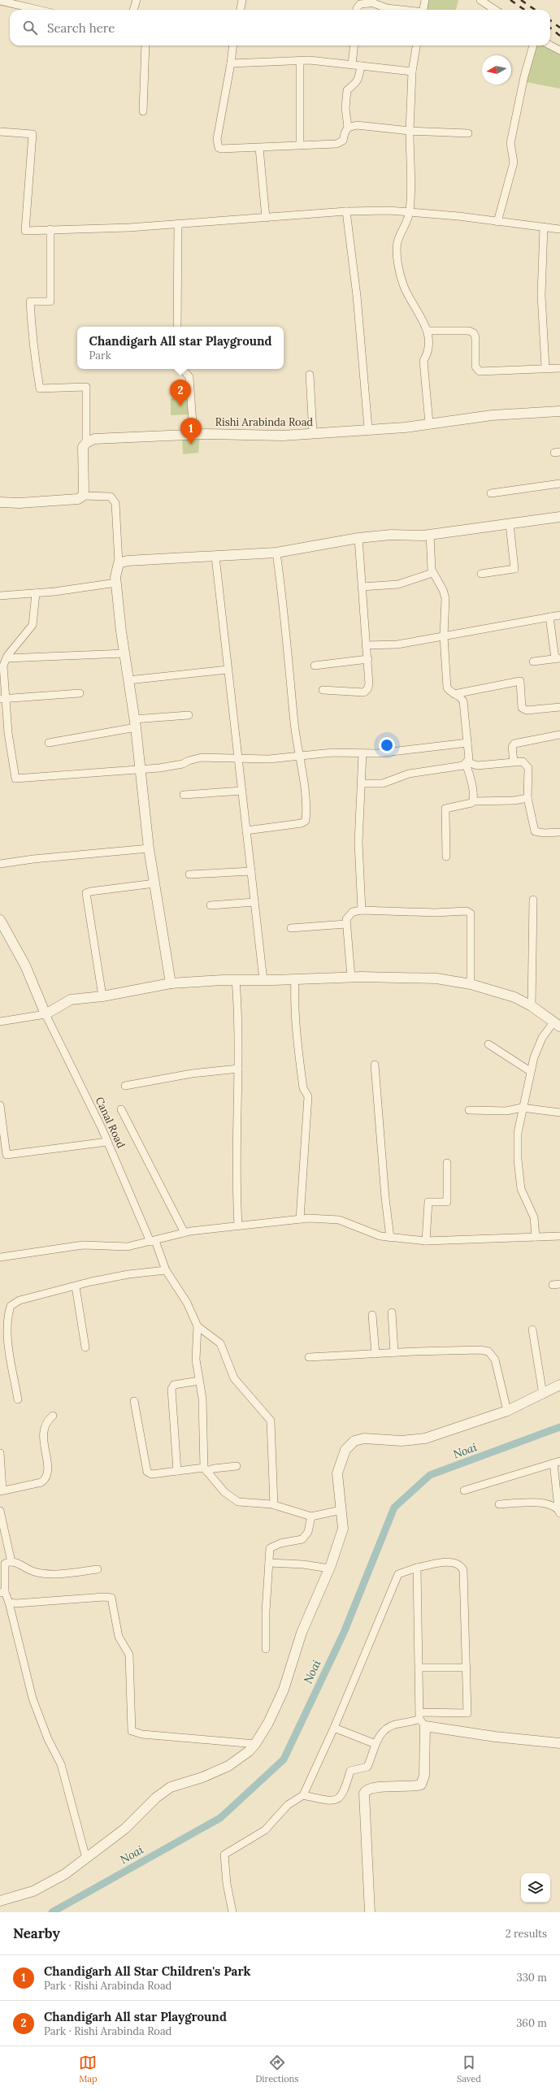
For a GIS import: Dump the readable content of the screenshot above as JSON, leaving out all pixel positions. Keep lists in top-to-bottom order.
{
  "streets": {
    "street": ["Rishi Arabinda Road", "Canal Road"]
  },
  "water": ["Noai"],
  "north": "left",
  "page": {
    "search": "Search here",
    "popup": ["Chandigarh All star Playground", "Park"],
    "pins": ["2", "1"],
    "heading": ["Nearby", "2 results"],
    "list": [
      {
        "mark": "1",
        "name": "Chandigarh All Star Children's Park",
        "note": "Park · Rishi Arabinda Road",
        "value": "330 m"
      },
      {
        "mark": "2",
        "name": "Chandigarh All star Playground",
        "note": "Park · Rishi Arabinda Road",
        "value": "360 m"
      }
    ],
    "nav": ["Map", "Directions", "Saved"]
  }
}
